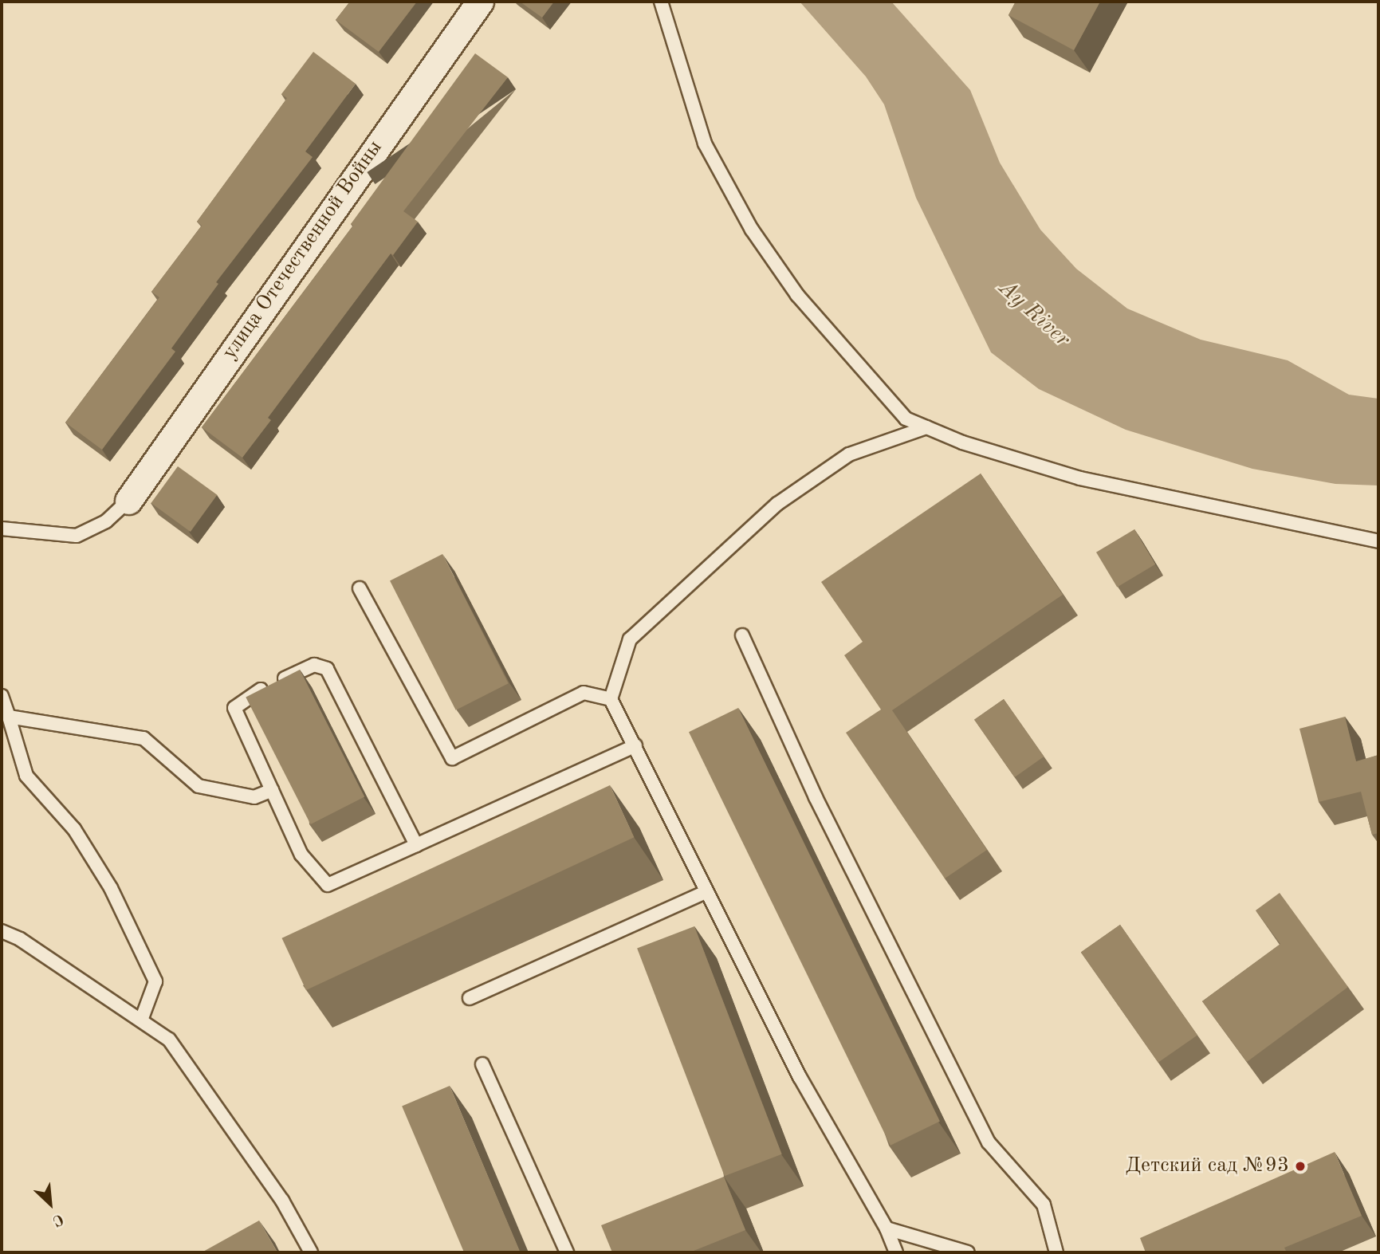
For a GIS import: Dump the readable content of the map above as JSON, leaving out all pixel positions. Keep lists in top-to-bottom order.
{
  "streets": {
    "street": ["улица Отечественной Войны"]
  },
  "water": ["Ay River"],
  "places": ["Детский сад №93"],
  "north": "bottom right"
}
